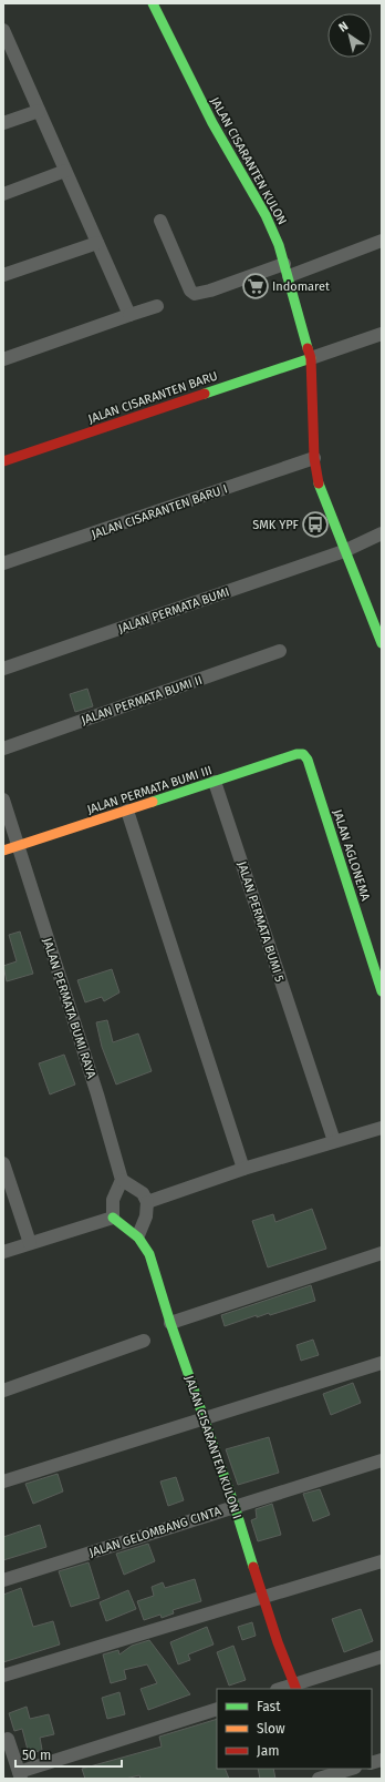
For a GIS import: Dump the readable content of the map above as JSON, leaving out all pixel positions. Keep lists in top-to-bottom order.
{
  "streets": {
    "street": [
      "JALAN CISARANTEN KULON",
      "JALAN CISARANTEN BARU",
      "JALAN CISARANTEN BARU I",
      "JALAN PERMATA BUMI",
      "JALAN PERMATA BUMI II",
      "JALAN PERMATA BUMI III",
      "JALAN AGLONEMA",
      "JALAN PERMATA BUMI 5",
      "JALAN PERMATA BUMI RAYA",
      "JALAN CISARANTEN KULON I",
      "JALAN GELOMBANG CINTA"
    ]
  },
  "crossings": [
    ["JALAN CISARANTEN KULON", "JALAN CISARANTEN BARU"],
    ["JALAN CISARANTEN KULON", "JALAN CISARANTEN BARU I"],
    ["JALAN CISARANTEN KULON", "JALAN PERMATA BUMI"],
    ["JALAN PERMATA BUMI III", "JALAN AGLONEMA"],
    ["JALAN PERMATA BUMI III", "JALAN PERMATA BUMI 5"],
    ["JALAN PERMATA BUMI III", "JALAN PERMATA BUMI RAYA"],
    ["JALAN CISARANTEN KULON I", "JALAN GELOMBANG CINTA"]
  ],
  "places": {
    "supermarket": ["Indomaret"],
    "bus stop": ["SMK YPF"]
  },
  "legend": ["Fast", "Slow", "Jam"],
  "scale_bar": "50 m",
  "north": "top left"
}
